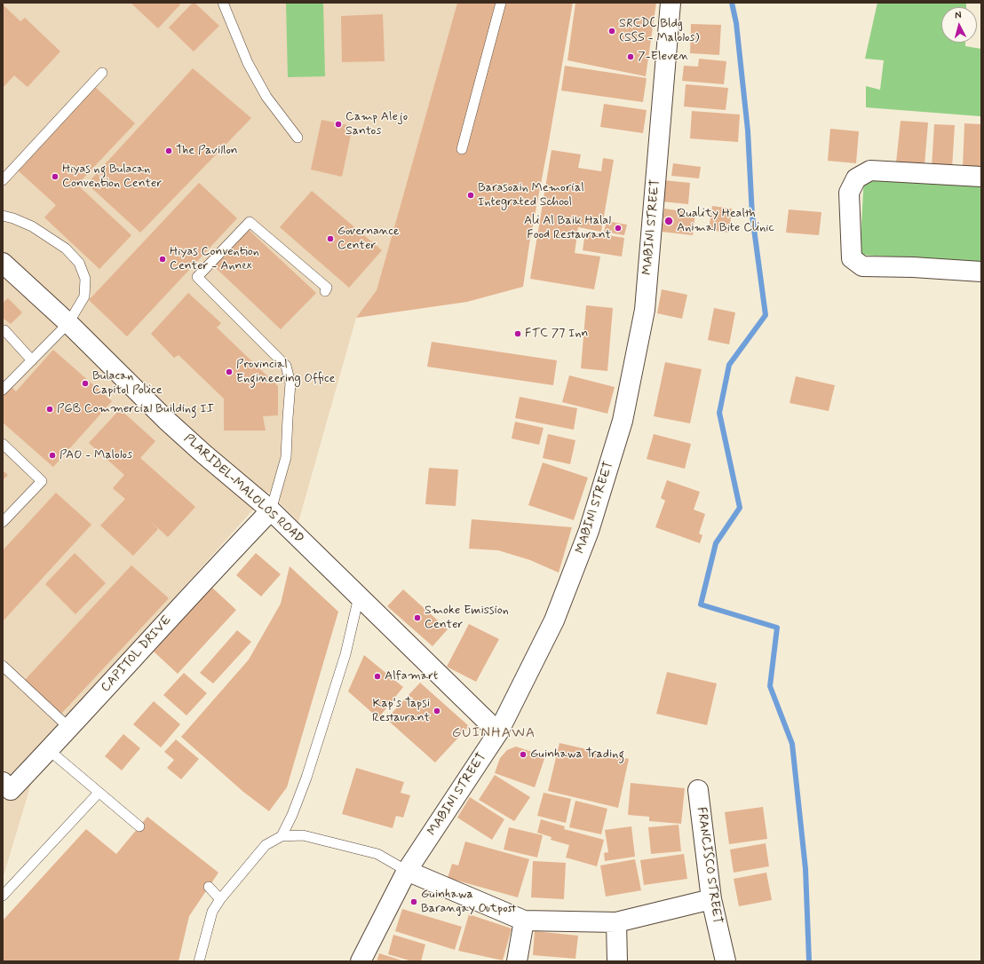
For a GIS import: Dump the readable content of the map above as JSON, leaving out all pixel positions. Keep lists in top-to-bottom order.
{
  "streets": {
    "street": [
      "MABINI STREET",
      "PLARIDEL-MALOLOS ROAD",
      "CAPITOL DRIVE",
      "FRANCISCO STREET"
    ]
  },
  "crossings": [
    ["MABINI STREET", "PLARIDEL-MALOLOS ROAD"],
    ["PLARIDEL-MALOLOS ROAD", "CAPITOL DRIVE"]
  ],
  "districts": ["GUINHAWA"],
  "places": [
    "SRCDC Bldg (SSS - Malolos)",
    "7-Eleven",
    "Camp Alejo Santos",
    "The Pavillon",
    "Hiyas ng Bulacan Convention Center",
    "Barasoain Memorial Integrated School",
    "Quality Health Animal Bite Clinic",
    "Ali Al Baik Halal Food Restaurant",
    "Governance Center",
    "Hiyas Convention Center - Annex",
    "FTC 77 Inn",
    "Provincial Engineering Office",
    "Bulacan Capitol Police",
    "PGB Commercial Building II",
    "PAO - Malolos",
    "Smoke Emission Center",
    "Alfamart",
    "Kap's Tapsi Restaurant",
    "Guinhawa Trading",
    "Guinhawa Barangay Outpost"
  ],
  "north": "top"
}
